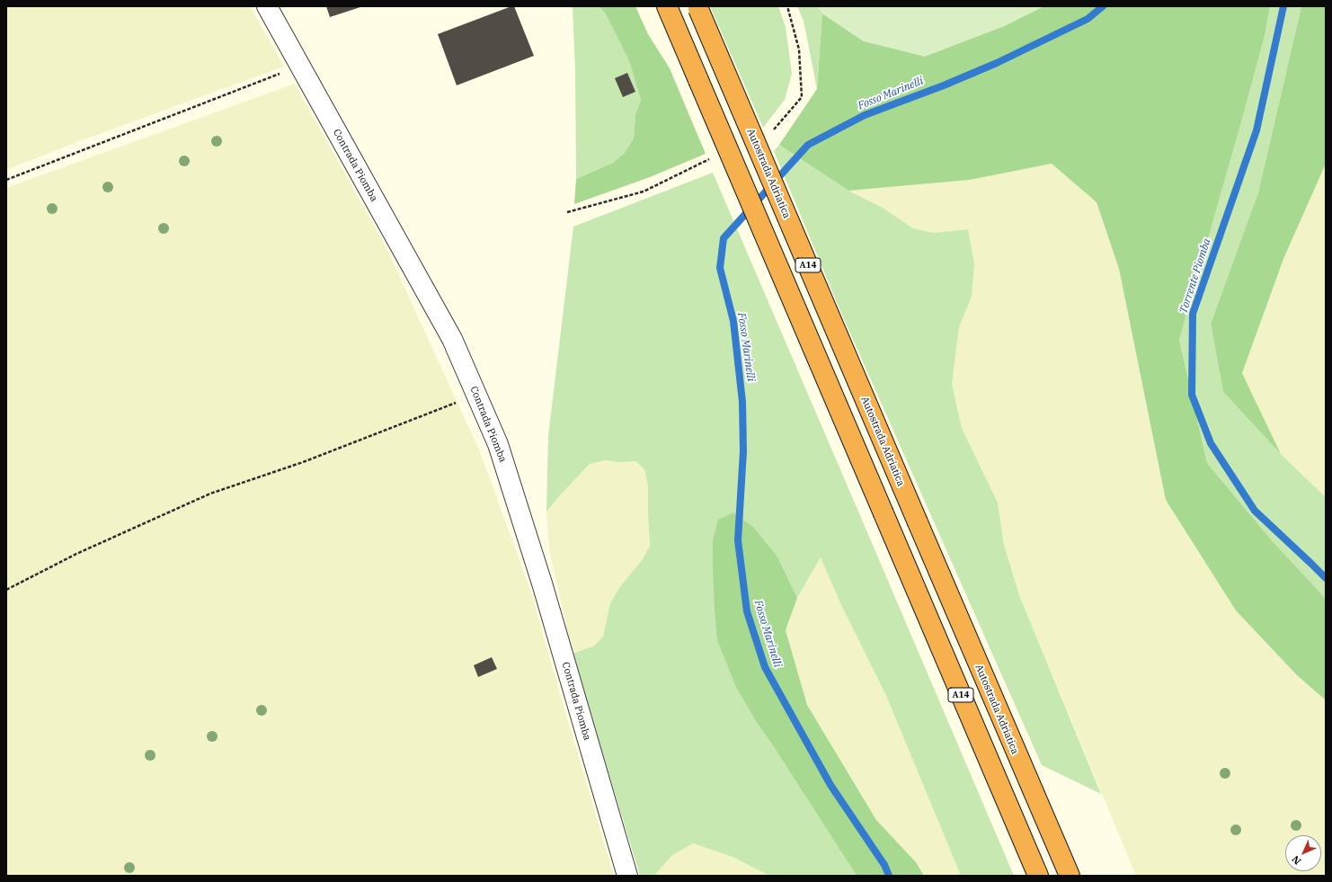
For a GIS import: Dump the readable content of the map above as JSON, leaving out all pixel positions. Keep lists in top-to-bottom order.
{
  "streets": {
    "highway": ["Autostrada Adriatica", "A14"],
    "street": ["Contrada Piomba"]
  },
  "water": ["Fosso Marinelli", "Torrente Piomba"],
  "north": "bottom left"
}
